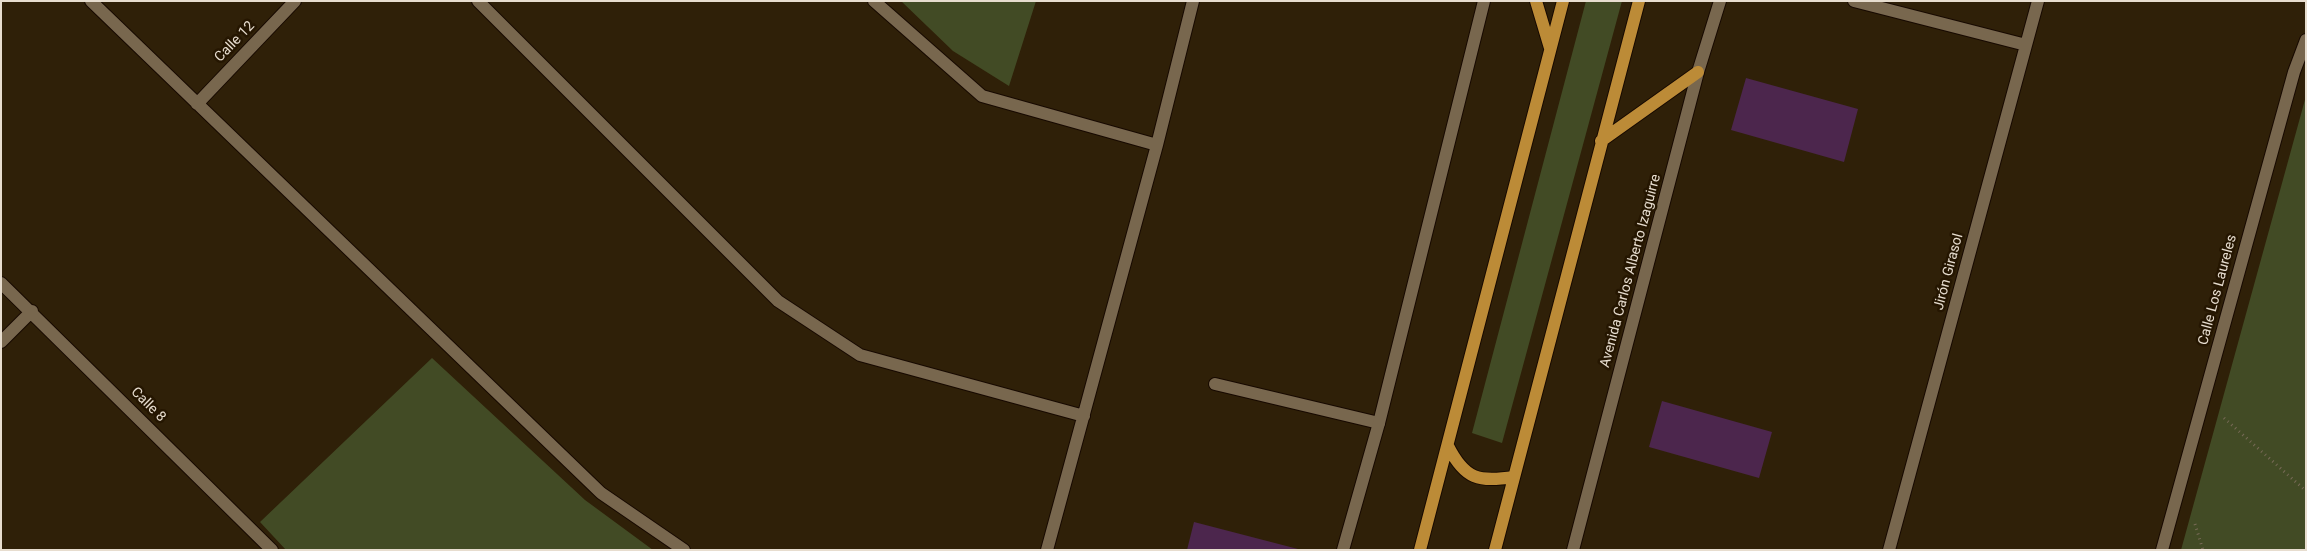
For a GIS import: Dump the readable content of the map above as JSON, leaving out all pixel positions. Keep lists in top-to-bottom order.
{
  "streets": {
    "street": [
      "Calle 12",
      "Avenida Carlos Alberto Izaguirre",
      "Jirón Girasol",
      "Calle Los Laureles",
      "Calle 8"
    ]
  }
}
